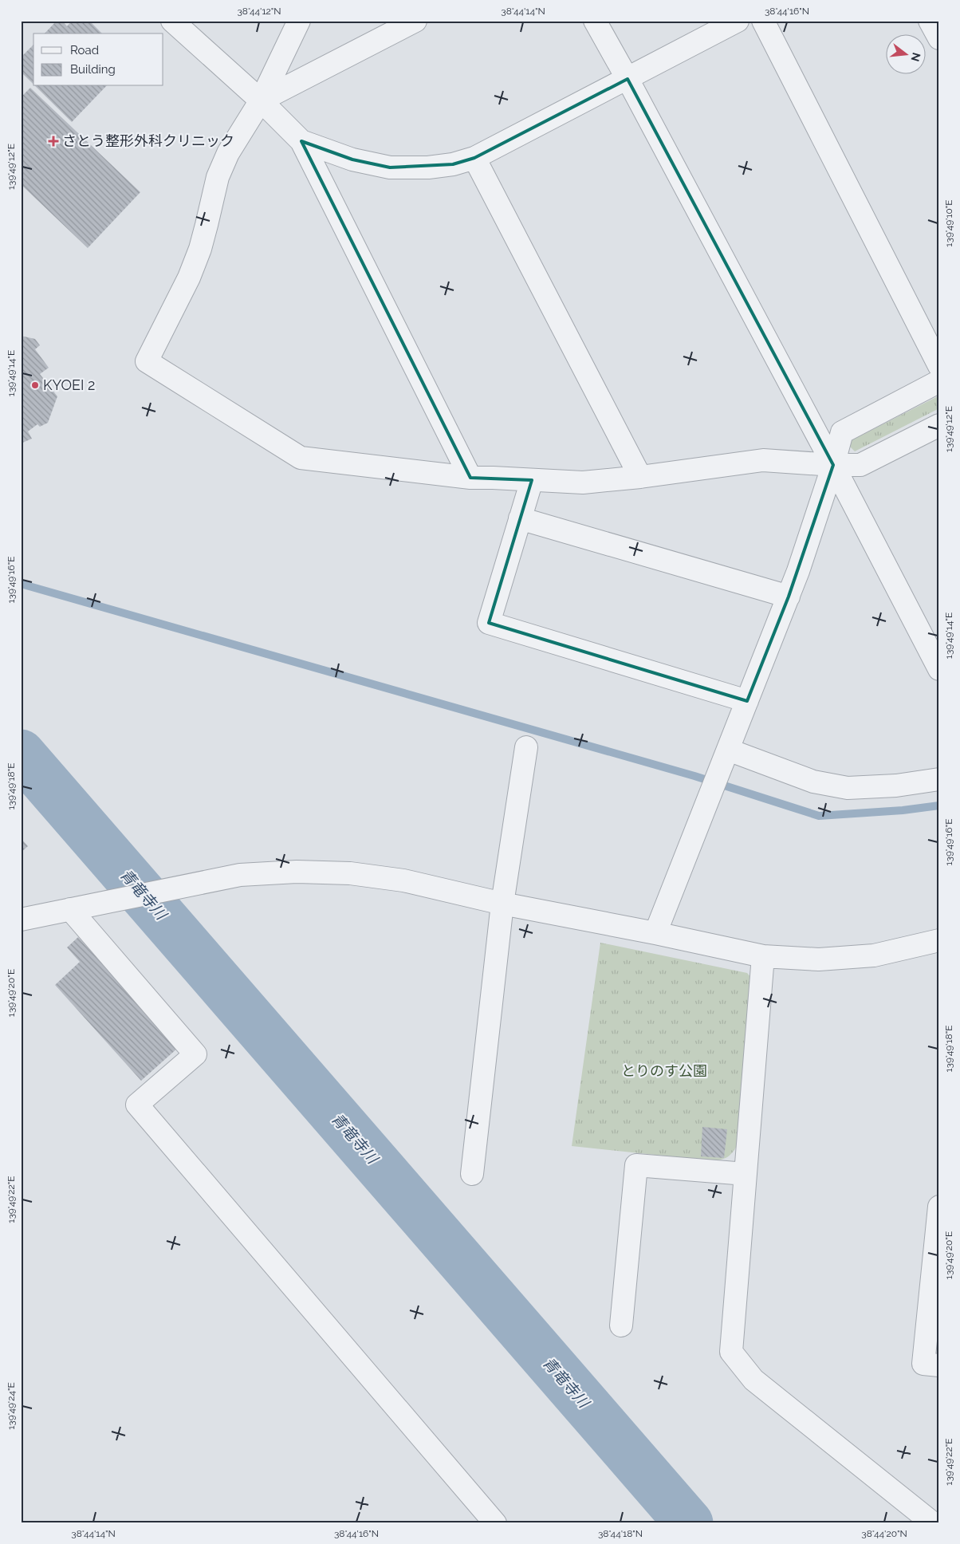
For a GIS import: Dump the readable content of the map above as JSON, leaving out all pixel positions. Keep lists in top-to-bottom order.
{
  "water": ["青竜寺川"],
  "parks": ["とりのす公園"],
  "places": {
    "health": ["さとう整形外科クリニック"],
    "other": ["KYOEI 2"]
  },
  "legend": ["Road", "Building"],
  "north": "right",
  "coordinates": [
    "38°44'12\"N",
    "38°44'14\"N",
    "38°44'16\"N",
    "139°49'12\"E",
    "139°49'10\"E",
    "139°49'14\"E",
    "139°49'16\"E",
    "139°49'18\"E",
    "139°49'20\"E",
    "139°49'22\"E",
    "139°49'24\"E",
    "38°44'18\"N",
    "38°44'20\"N"
  ]
}
